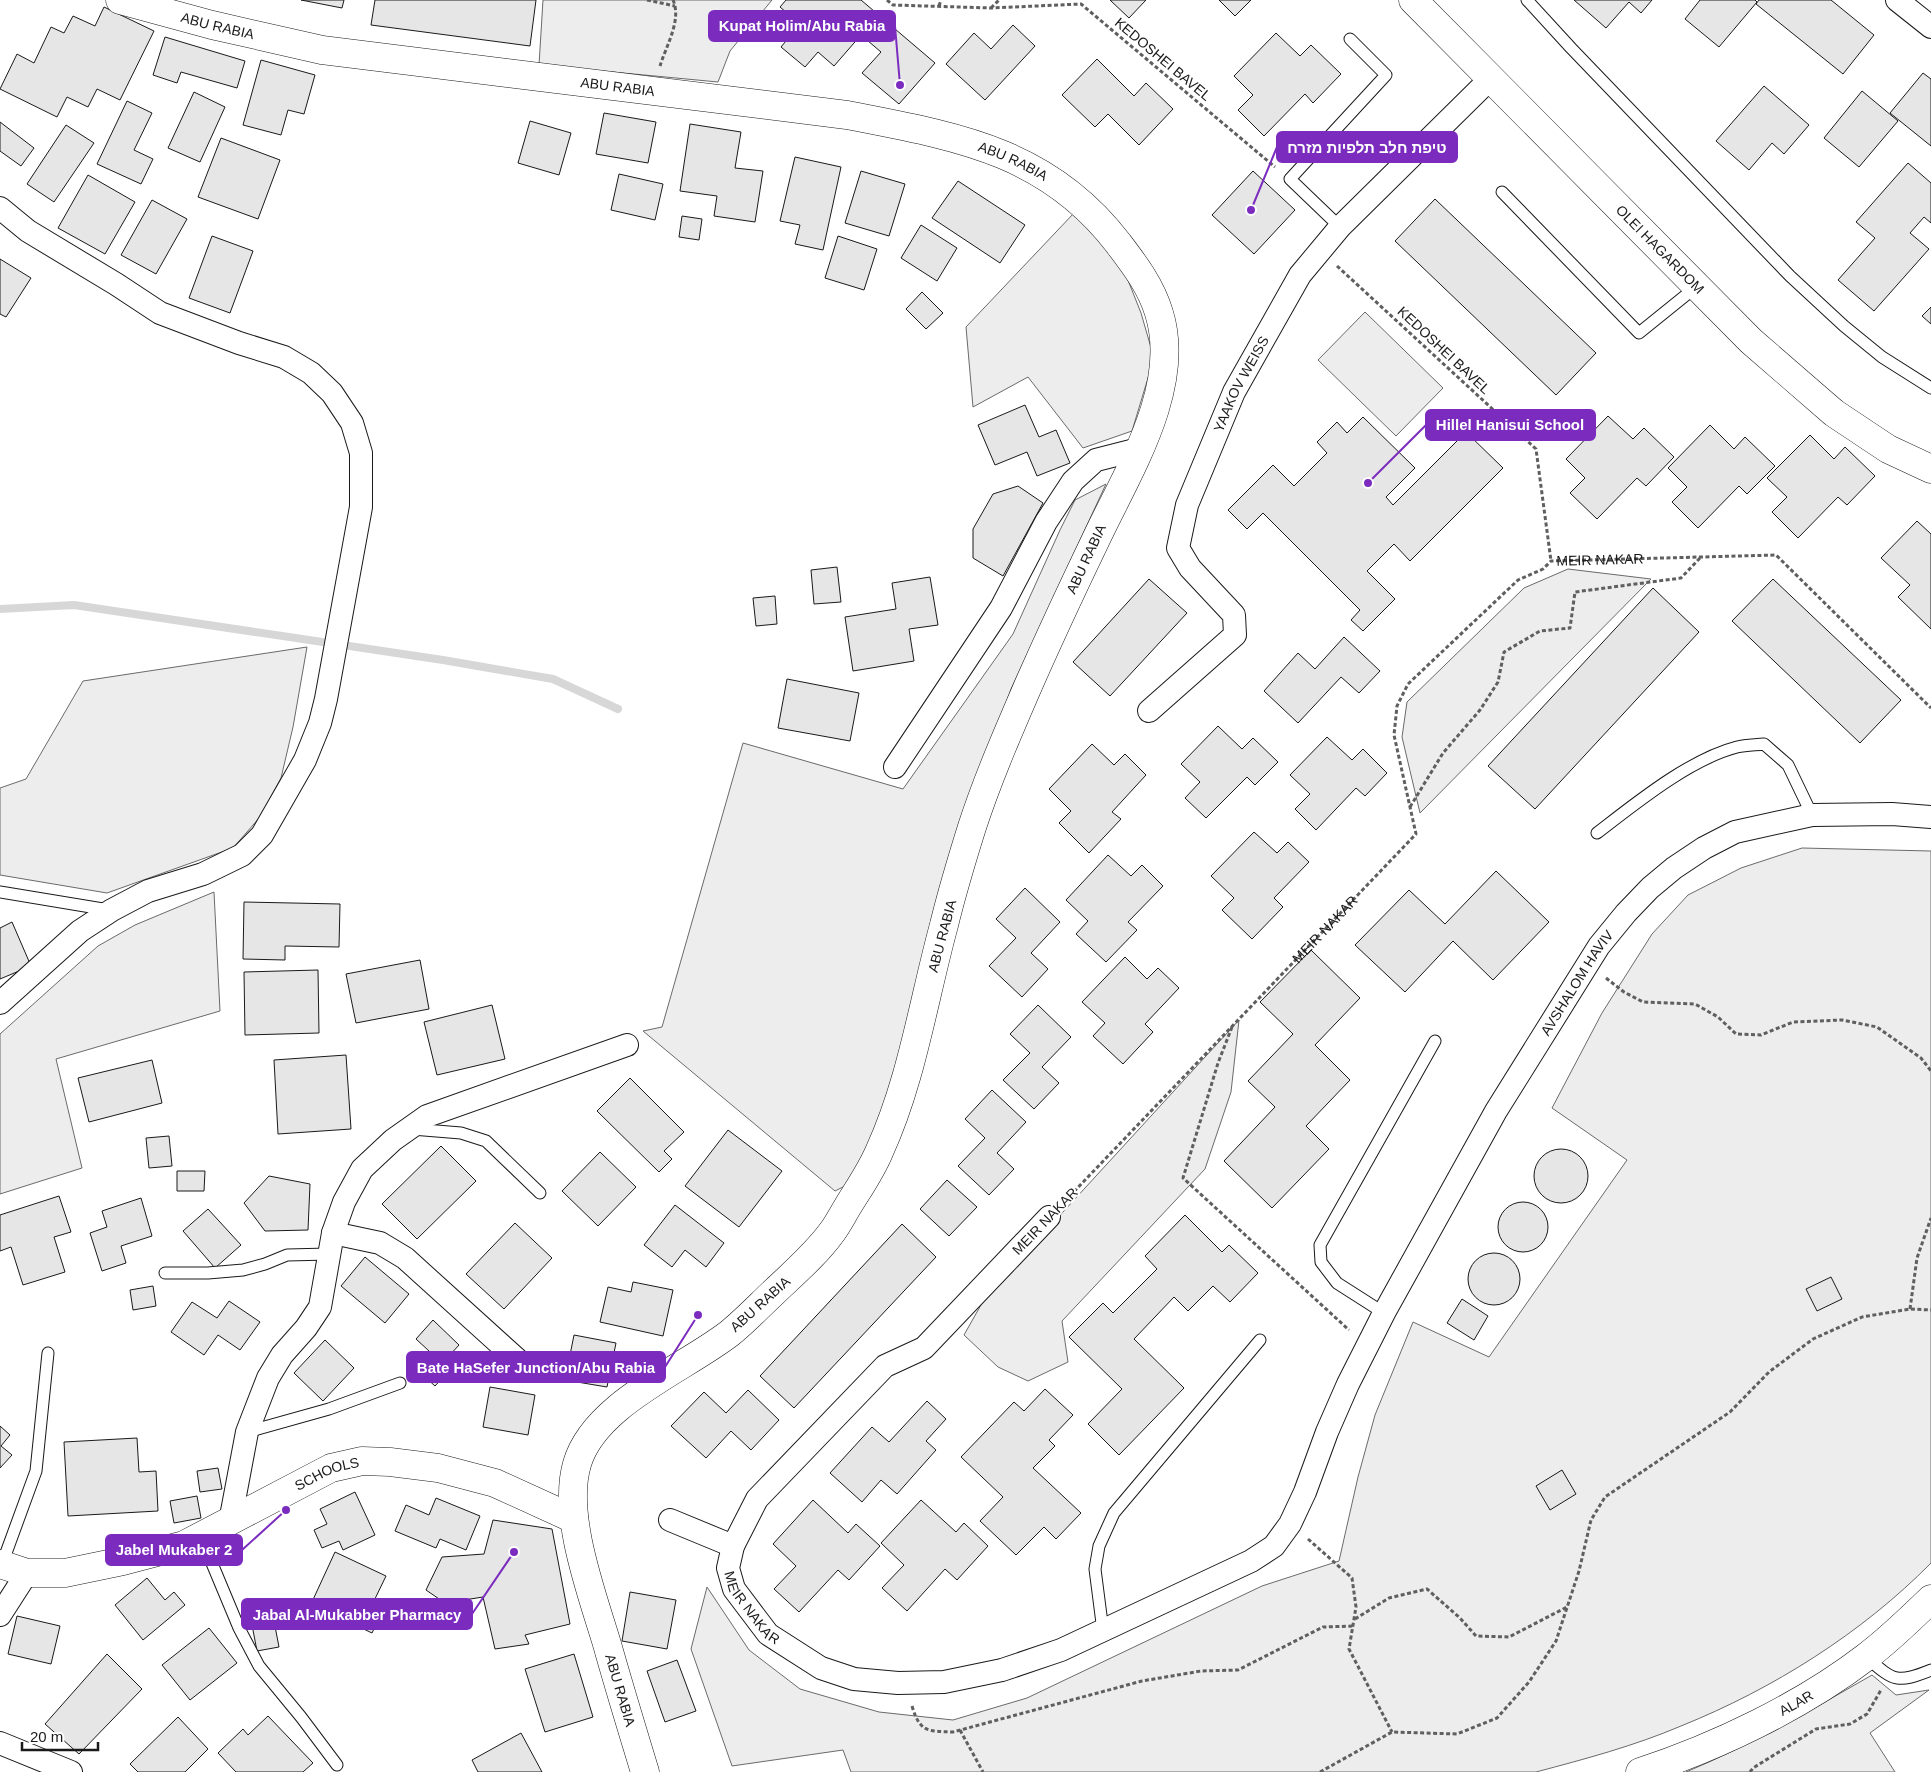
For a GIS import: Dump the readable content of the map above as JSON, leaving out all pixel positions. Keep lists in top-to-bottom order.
{
  "streets": {
    "street": [
      "ABU RABIA",
      "OLEI HAGARDOM",
      "YAAKOV WEISS",
      "MEIR NAKAR",
      "AVSHALOM HAVIV",
      "SCHOOLS",
      "ALAR"
    ],
    "path": ["KEDOSHEI BAVEL"]
  },
  "crossings": [
    ["ABU RABIA", "SCHOOLS"],
    ["KEDOSHEI BAVEL", "YAAKOV WEISS"],
    ["KEDOSHEI BAVEL", "MEIR NAKAR"],
    ["OLEI HAGARDOM", "YAAKOV WEISS"],
    ["MEIR NAKAR", "AVSHALOM HAVIV"]
  ],
  "places": [
    "Kupat Holim/Abu Rabia",
    "טיפת חלב תלפיות מזרח",
    "Hillel Hanisui School",
    "Bate HaSefer Junction/Abu Rabia",
    "Jabel Mukaber 2",
    "Jabal Al-Mukabber Pharmacy"
  ],
  "scale_bar": "20 m"
}
